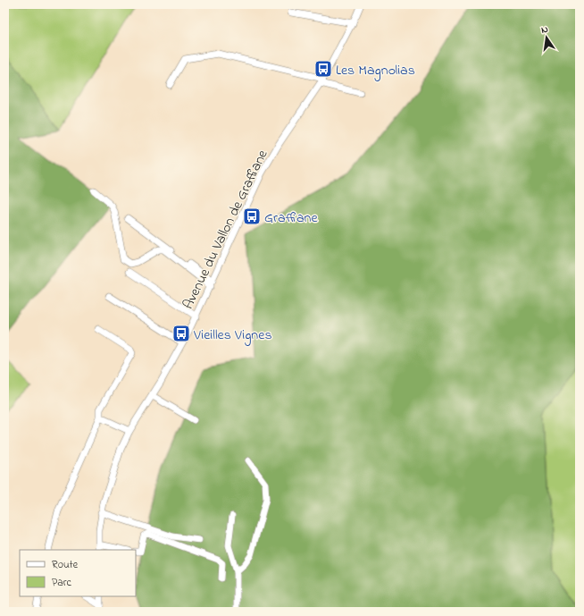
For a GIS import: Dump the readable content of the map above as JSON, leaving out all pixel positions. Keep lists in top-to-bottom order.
{
  "streets": {
    "street": ["Avenue du Vallon de Graffiane"]
  },
  "places": {
    "bus stop": ["Les Magnolias", "Graffiane", "Vieilles Vignes"]
  },
  "legend": ["Route", "Parc"],
  "north": "top"
}
